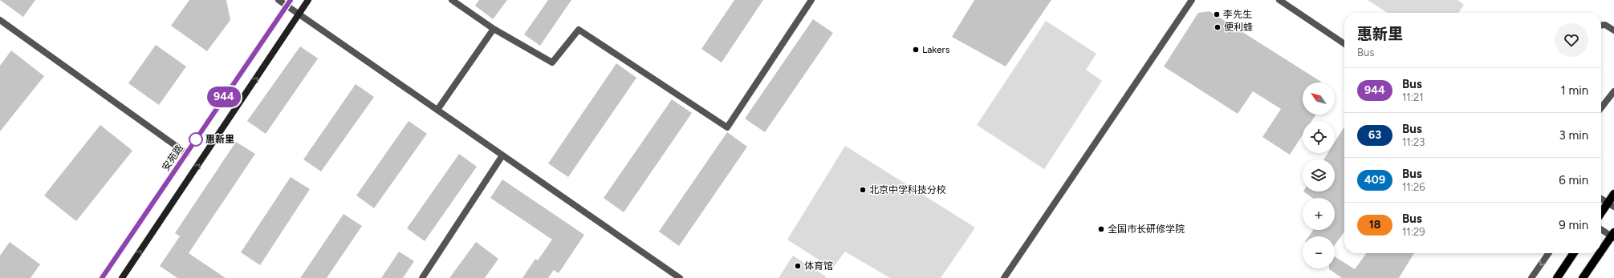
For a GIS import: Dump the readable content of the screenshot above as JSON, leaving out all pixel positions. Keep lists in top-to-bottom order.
{
  "streets": {
    "main road": ["安苑路"]
  },
  "places": [
    "李先生",
    "便利蜂",
    "Lakers",
    "惠新里",
    "北京中学科技分校",
    "全国市长研修学院",
    "体育馆"
  ],
  "lines": ["bus line 944"],
  "north": "top left",
  "page": {
    "on_map": "944",
    "heading": ["惠新里", "Bus"],
    "list": [
      {
        "mark": "944",
        "name": "Bus",
        "note": "11:21",
        "value": "1 min"
      },
      {
        "mark": "63",
        "name": "Bus",
        "note": "11:23",
        "value": "3 min"
      },
      {
        "mark": "409",
        "name": "Bus",
        "note": "11:26",
        "value": "6 min"
      },
      {
        "mark": "18",
        "name": "Bus",
        "note": "11:29",
        "value": "9 min"
      }
    ],
    "map_buttons": ["+", "−"]
  }
}
